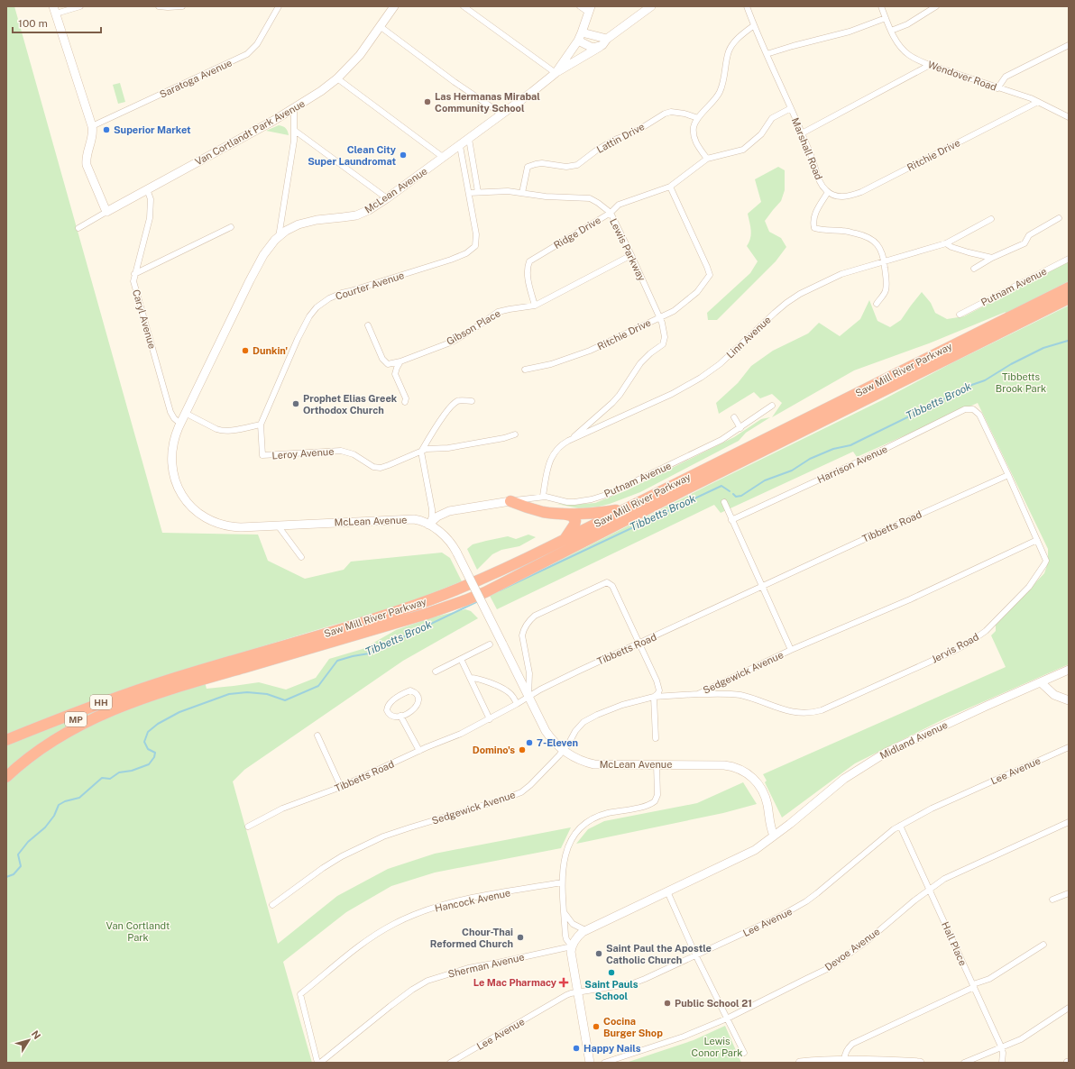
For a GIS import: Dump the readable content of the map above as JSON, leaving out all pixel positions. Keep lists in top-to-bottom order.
{
  "streets": {
    "highway": ["Saw Mill River Parkway", "HH", "MP"],
    "street": [
      "Wendover Road",
      "Saratoga Avenue",
      "Van Cortlandt Park Avenue",
      "Lattin Drive",
      "Marshall Road",
      "Ritchie Drive",
      "McLean Avenue",
      "Ridge Drive",
      "Lewis Parkway",
      "Courter Avenue",
      "Putnam Avenue",
      "Caryl Avenue",
      "Gibson Place",
      "Linn Avenue",
      "Leroy Avenue",
      "Harrison Avenue",
      "Tibbetts Road",
      "Jervis Road",
      "Sedgewick Avenue",
      "Midland Avenue",
      "Lee Avenue",
      "Hancock Avenue",
      "Hall Place",
      "Devoe Avenue",
      "Sherman Avenue"
    ]
  },
  "crossings": [
    ["Wendover Road", "Ritchie Drive"],
    ["Van Cortlandt Park Avenue", "Caryl Avenue"],
    ["Lattin Drive", "Lewis Parkway"],
    ["Marshall Road", "Ritchie Drive"],
    ["Marshall Road", "Ridge Drive"],
    ["Marshall Road", "Linn Avenue"],
    ["Ritchie Drive", "Ridge Drive"],
    ["Ritchie Drive", "Lewis Parkway"],
    ["McLean Avenue", "Putnam Avenue"],
    ["McLean Avenue", "Caryl Avenue"],
    ["McLean Avenue", "Tibbetts Road"],
    ["McLean Avenue", "Sedgewick Avenue"],
    ["McLean Avenue", "Midland Avenue"],
    ["Ridge Drive", "Lewis Parkway"],
    ["Ridge Drive", "Gibson Place"],
    ["Lewis Parkway", "Courter Avenue"],
    ["Lewis Parkway", "Gibson Place"],
    ["Lewis Parkway", "Linn Avenue"],
    ["Courter Avenue", "Leroy Avenue"],
    ["Putnam Avenue", "Linn Avenue"],
    ["Saw Mill River Parkway", "HH"],
    ["Harrison Avenue", "Jervis Road"],
    ["Tibbetts Road", "Jervis Road"],
    ["Jervis Road", "Sedgewick Avenue"],
    ["HH", "MP"],
    ["Lee Avenue", "Hall Place"],
    ["Hancock Avenue", "Sherman Avenue"],
    ["Hall Place", "Devoe Avenue"]
  ],
  "water": ["Tibbetts Brook"],
  "parks": ["Tibbetts Brook Park", "Van Cortlandt Park", "Lewis Conor Park"],
  "places": {
    "other": [
      "Las Hermanas Mirabal Community School",
      "Superior Market",
      "Clean City Super Laundromat",
      "Dunkin'",
      "Prophet Elias Greek Orthodox Church",
      "7-Eleven",
      "Domino's",
      "Chour-Thai Reformed Church",
      "Saint Paul the Apostle Catholic Church",
      "Saint Pauls School",
      "Public School 21",
      "Cocina Burger Shop",
      "Happy Nails"
    ],
    "health": ["Le Mac Pharmacy"]
  },
  "scale_bar": "100 m",
  "north": "top right"
}
